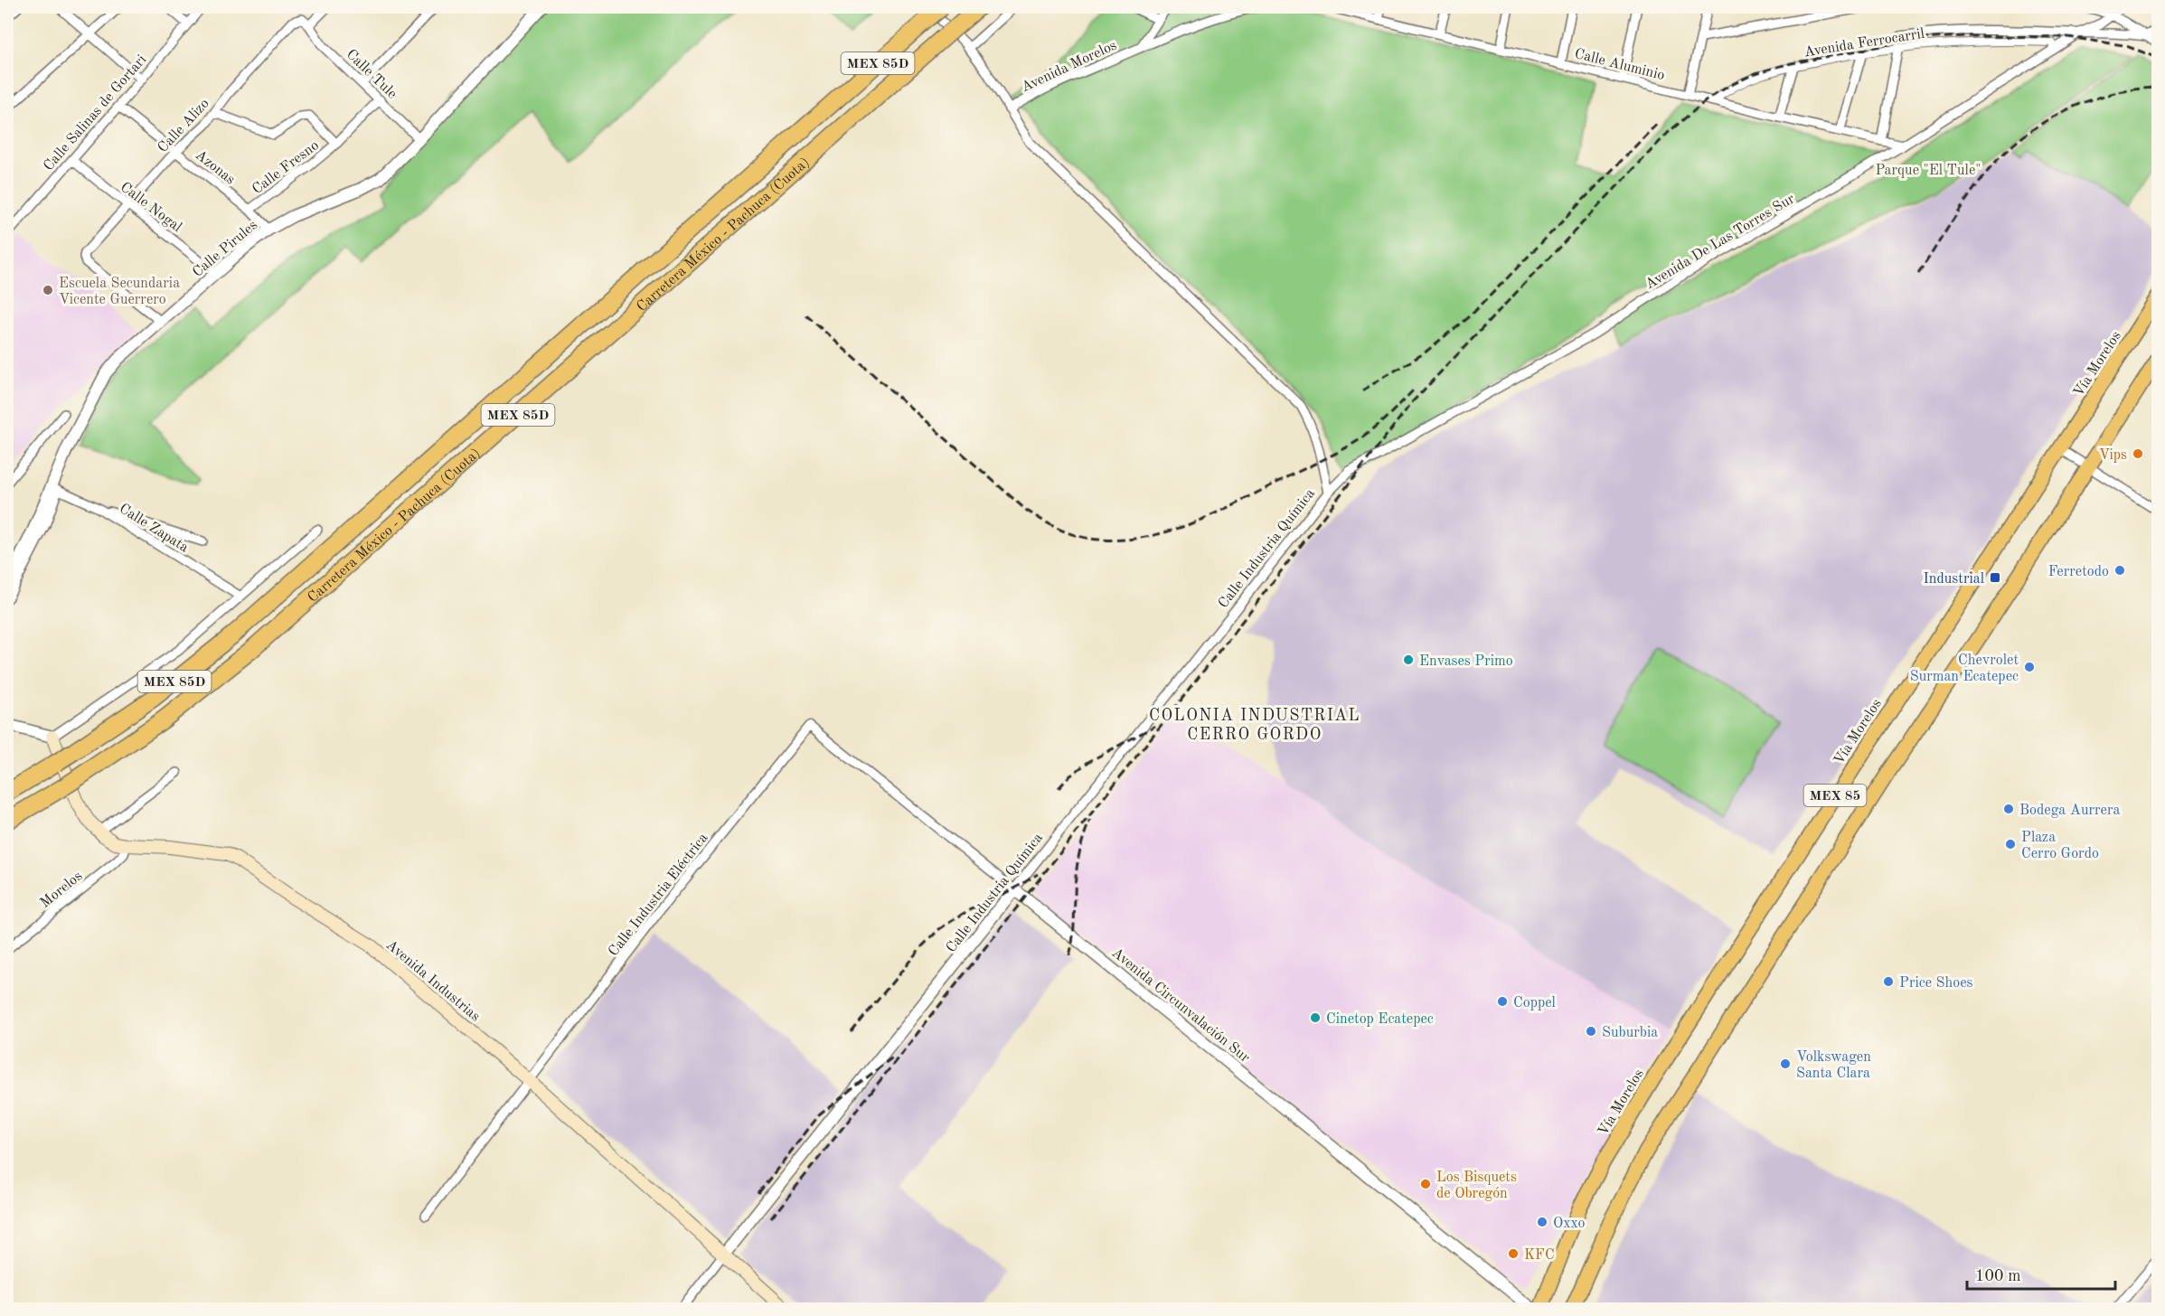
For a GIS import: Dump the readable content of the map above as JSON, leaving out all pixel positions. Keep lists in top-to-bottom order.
{
  "streets": {
    "highway": ["MEX 85D", "Carretera México - Pachuca (Cuota)"],
    "main road": ["Vía Morelos", "MEX 85", "Avenida Industrias"],
    "street": [
      "Avenida Ferrocarril",
      "Calle Aluminio",
      "Avenida Morelos",
      "Calle Tule",
      "Calle Salinas de Gortari",
      "Calle Alizo",
      "Azonas",
      "Calle Fresno",
      "Calle Nogal",
      "Avenida De Las Torres Sur",
      "Calle Pirules",
      "Calle Zapata",
      "Calle Industria Química",
      "Morelos",
      "Calle Industria Eléctrica",
      "Avenida Circunvalación Sur"
    ]
  },
  "crossings": [
    ["Avenida Ferrocarril", "Calle Aluminio"],
    ["Avenida Ferrocarril", "Avenida De Las Torres Sur"],
    ["Calle Aluminio", "Avenida De Las Torres Sur"],
    ["Calle Tule", "Calle Alizo"],
    ["Calle Tule", "Calle Fresno"],
    ["Calle Tule", "Calle Pirules"],
    ["Calle Salinas de Gortari", "Azonas"],
    ["Calle Salinas de Gortari", "Calle Nogal"],
    ["Calle Alizo", "Azonas"],
    ["Calle Alizo", "Calle Fresno"],
    ["Calle Alizo", "Calle Nogal"],
    ["Calle Alizo", "Calle Pirules"],
    ["Azonas", "Calle Fresno"],
    ["Azonas", "Calle Pirules"],
    ["Calle Nogal", "Calle Pirules"],
    ["Avenida De Las Torres Sur", "Calle Industria Química"],
    ["Calle Pirules", "Calle Zapata"],
    ["Calle Industria Química", "Avenida Industrias"],
    ["Calle Industria Química", "Avenida Circunvalación Sur"],
    ["Morelos", "Avenida Industrias"],
    ["Calle Industria Eléctrica", "Avenida Industrias"],
    ["Calle Industria Eléctrica", "Avenida Circunvalación Sur"]
  ],
  "districts": ["COLONIA INDUSTRIAL CERRO GORDO"],
  "parks": ["Parque \"El Tule\""],
  "places": {
    "other": [
      "Escuela Secundaria Vicente Guerrero",
      "Vips",
      "Ferretodo",
      "Envases Primo",
      "Chevrolet Surman Ecatepec",
      "Bodega Aurrera",
      "Plaza Cerro Gordo",
      "Price Shoes",
      "Coppel",
      "Cinetop Ecatepec",
      "Suburbia",
      "Volkswagen Santa Clara",
      "Los Bisquets de Obregón",
      "Oxxo",
      "KFC"
    ],
    "transit": ["Industrial"]
  },
  "scale_bar": "100 m"
}
